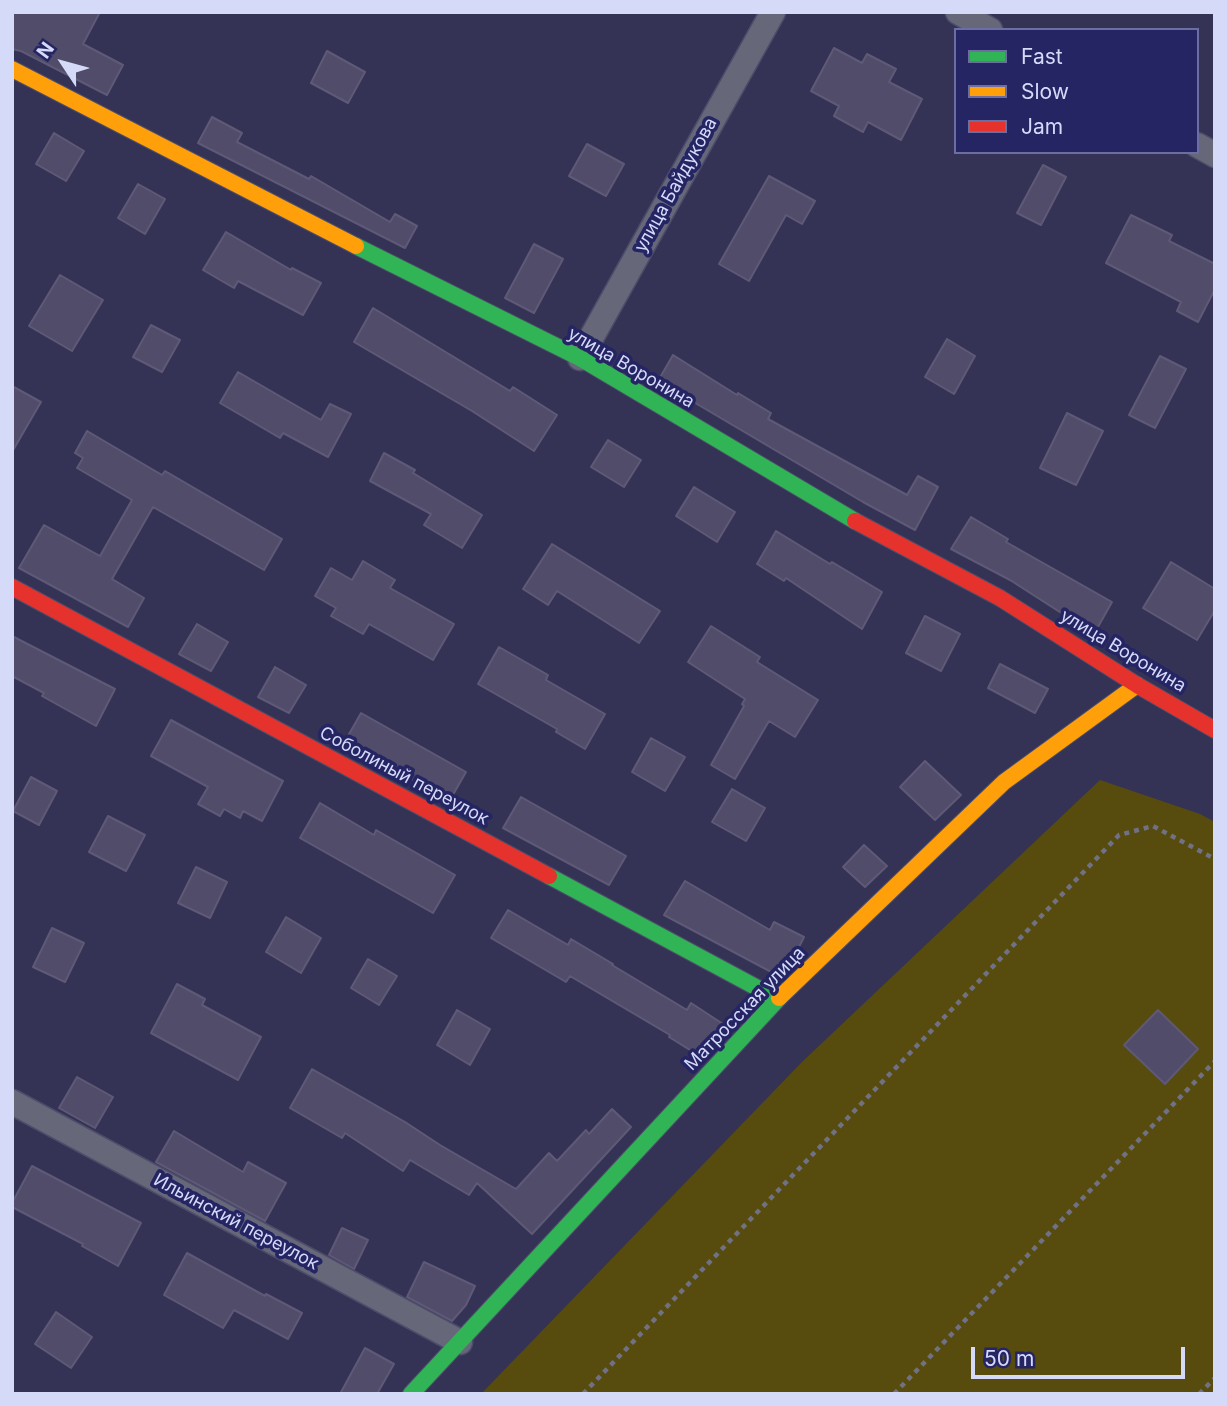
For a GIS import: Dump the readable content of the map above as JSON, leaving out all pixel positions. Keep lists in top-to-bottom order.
{
  "streets": {
    "street": [
      "улица Байдукова",
      "улица Воронина",
      "Соболиный переулок",
      "Матросская улица",
      "Ильинский переулок"
    ]
  },
  "crossings": [
    ["улица Байдукова", "улица Воронина"],
    ["улица Воронина", "Матросская улица"],
    ["Соболиный переулок", "Матросская улица"],
    ["Матросская улица", "Ильинский переулок"]
  ],
  "legend": ["Fast", "Slow", "Jam"],
  "scale_bar": "50 m",
  "north": "top left"
}
